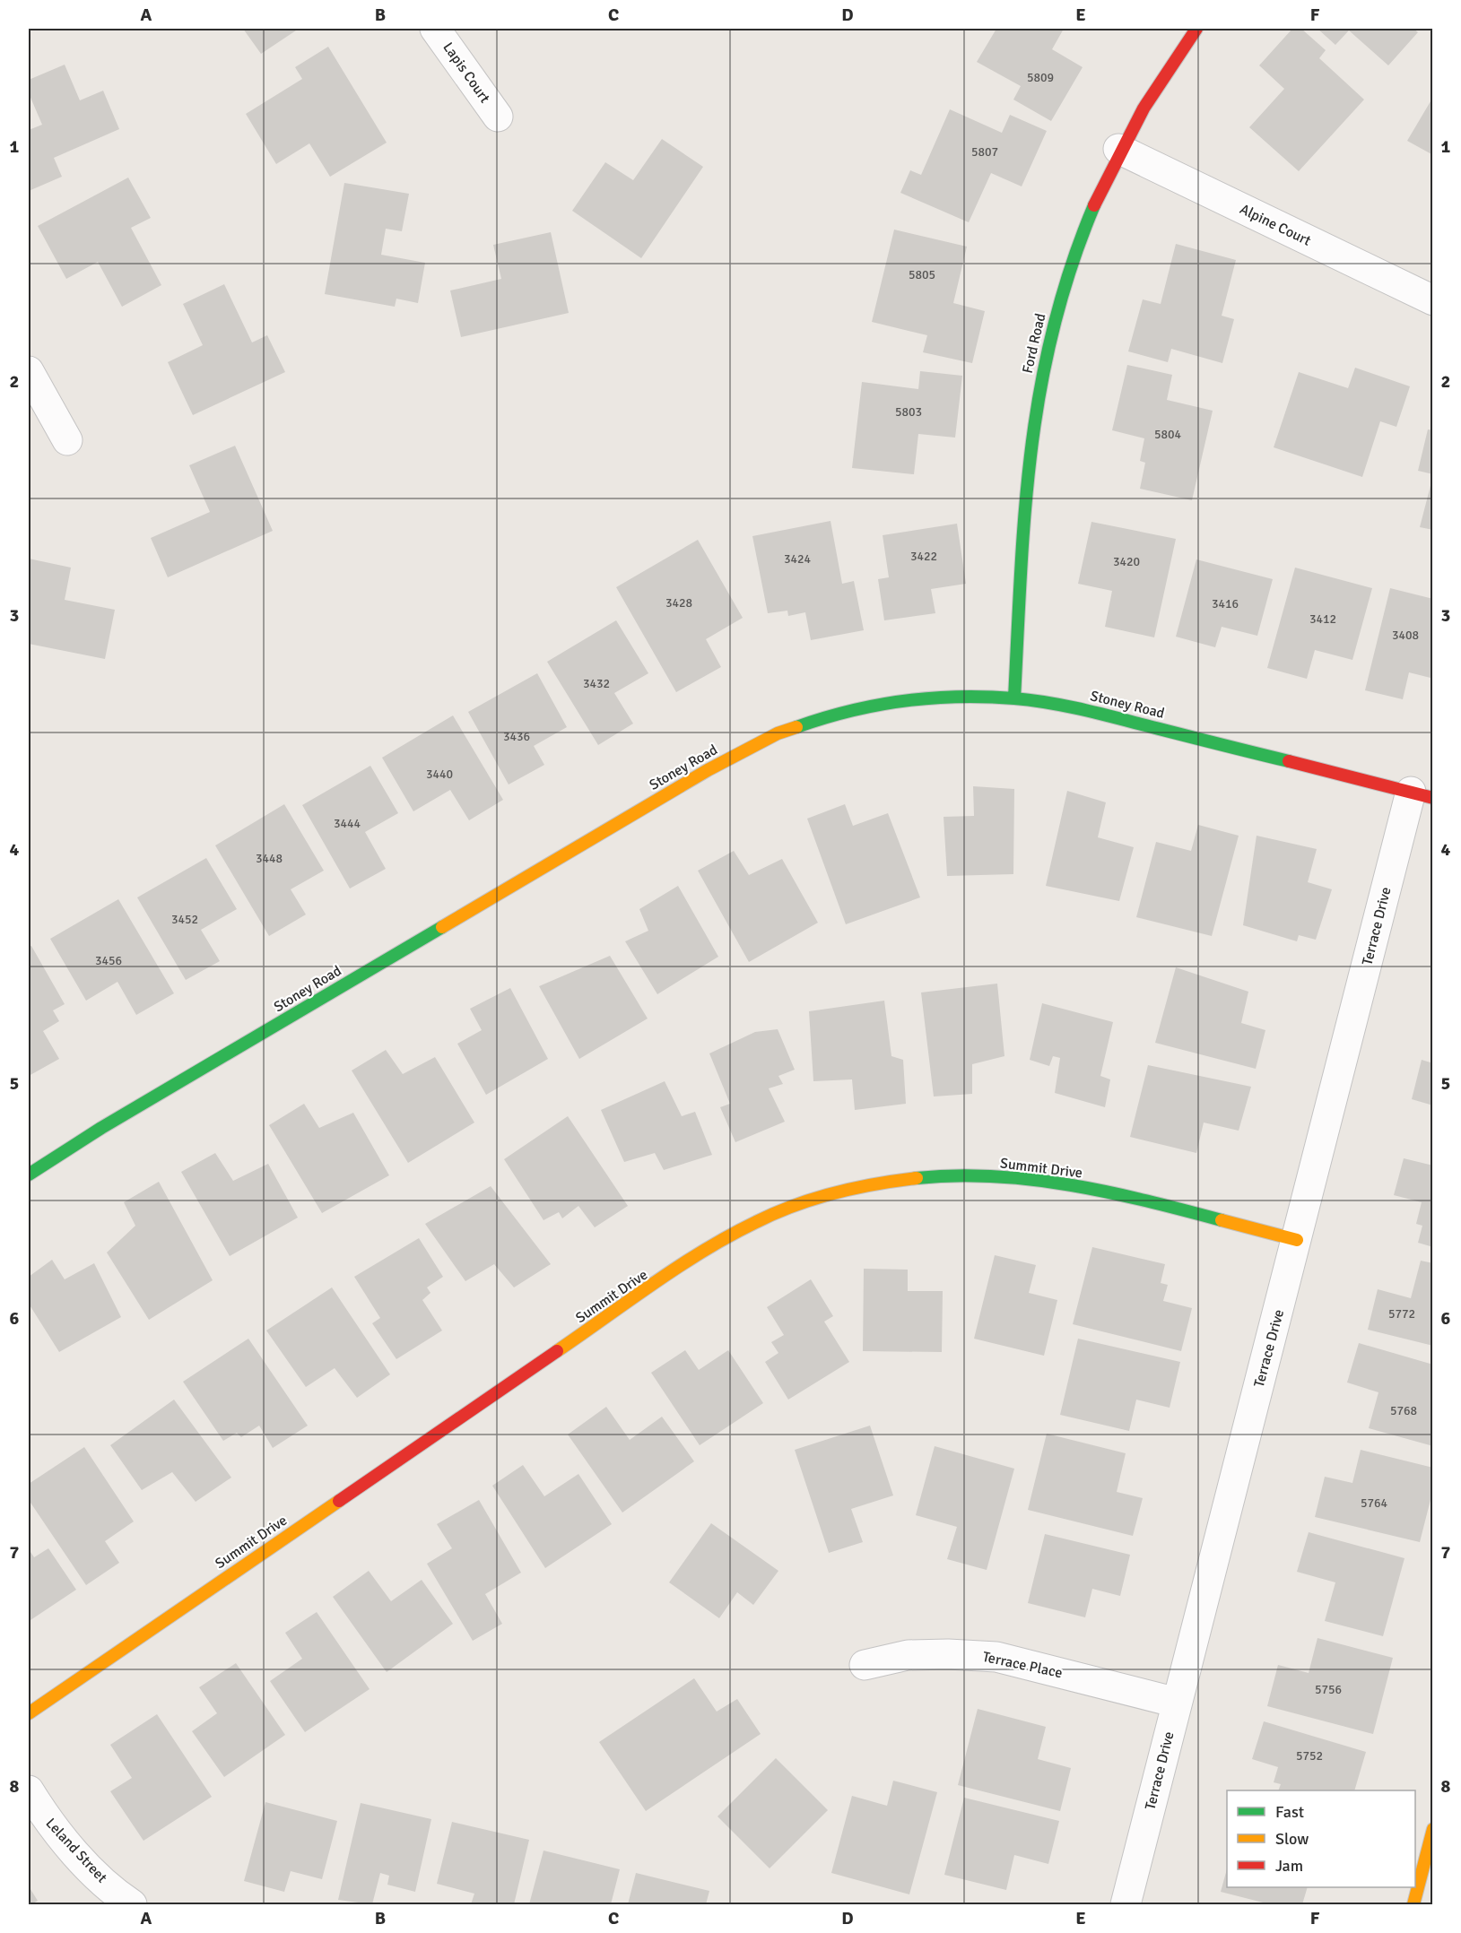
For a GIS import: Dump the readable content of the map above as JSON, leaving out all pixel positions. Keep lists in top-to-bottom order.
{
  "streets": {
    "street": [
      "Lapis Court",
      "Alpine Court",
      "Ford Road",
      "Stoney Road",
      "Terrace Drive",
      "Summit Drive",
      "Terrace Place",
      "Leland Street"
    ]
  },
  "crossings": [
    ["Alpine Court", "Ford Road"],
    ["Ford Road", "Stoney Road"],
    ["Stoney Road", "Terrace Drive"],
    ["Terrace Drive", "Summit Drive"],
    ["Terrace Drive", "Terrace Place"]
  ],
  "house_numbers": [
    "5809",
    "5807",
    "5805",
    "5803",
    "5804",
    "3422",
    "3424",
    "3420",
    "3428",
    "3416",
    "3412",
    "3408",
    "3432",
    "3436",
    "3440",
    "3444",
    "3448",
    "3452",
    "3456",
    "5772",
    "5768",
    "5764",
    "5756",
    "5752"
  ],
  "legend": ["Fast", "Slow", "Jam"],
  "grid": {
    "columns": [
      "A",
      "B",
      "C",
      "D",
      "E",
      "F"
    ],
    "rows": [
      "1",
      "2",
      "3",
      "4",
      "5",
      "6",
      "7",
      "8"
    ]
  }
}
